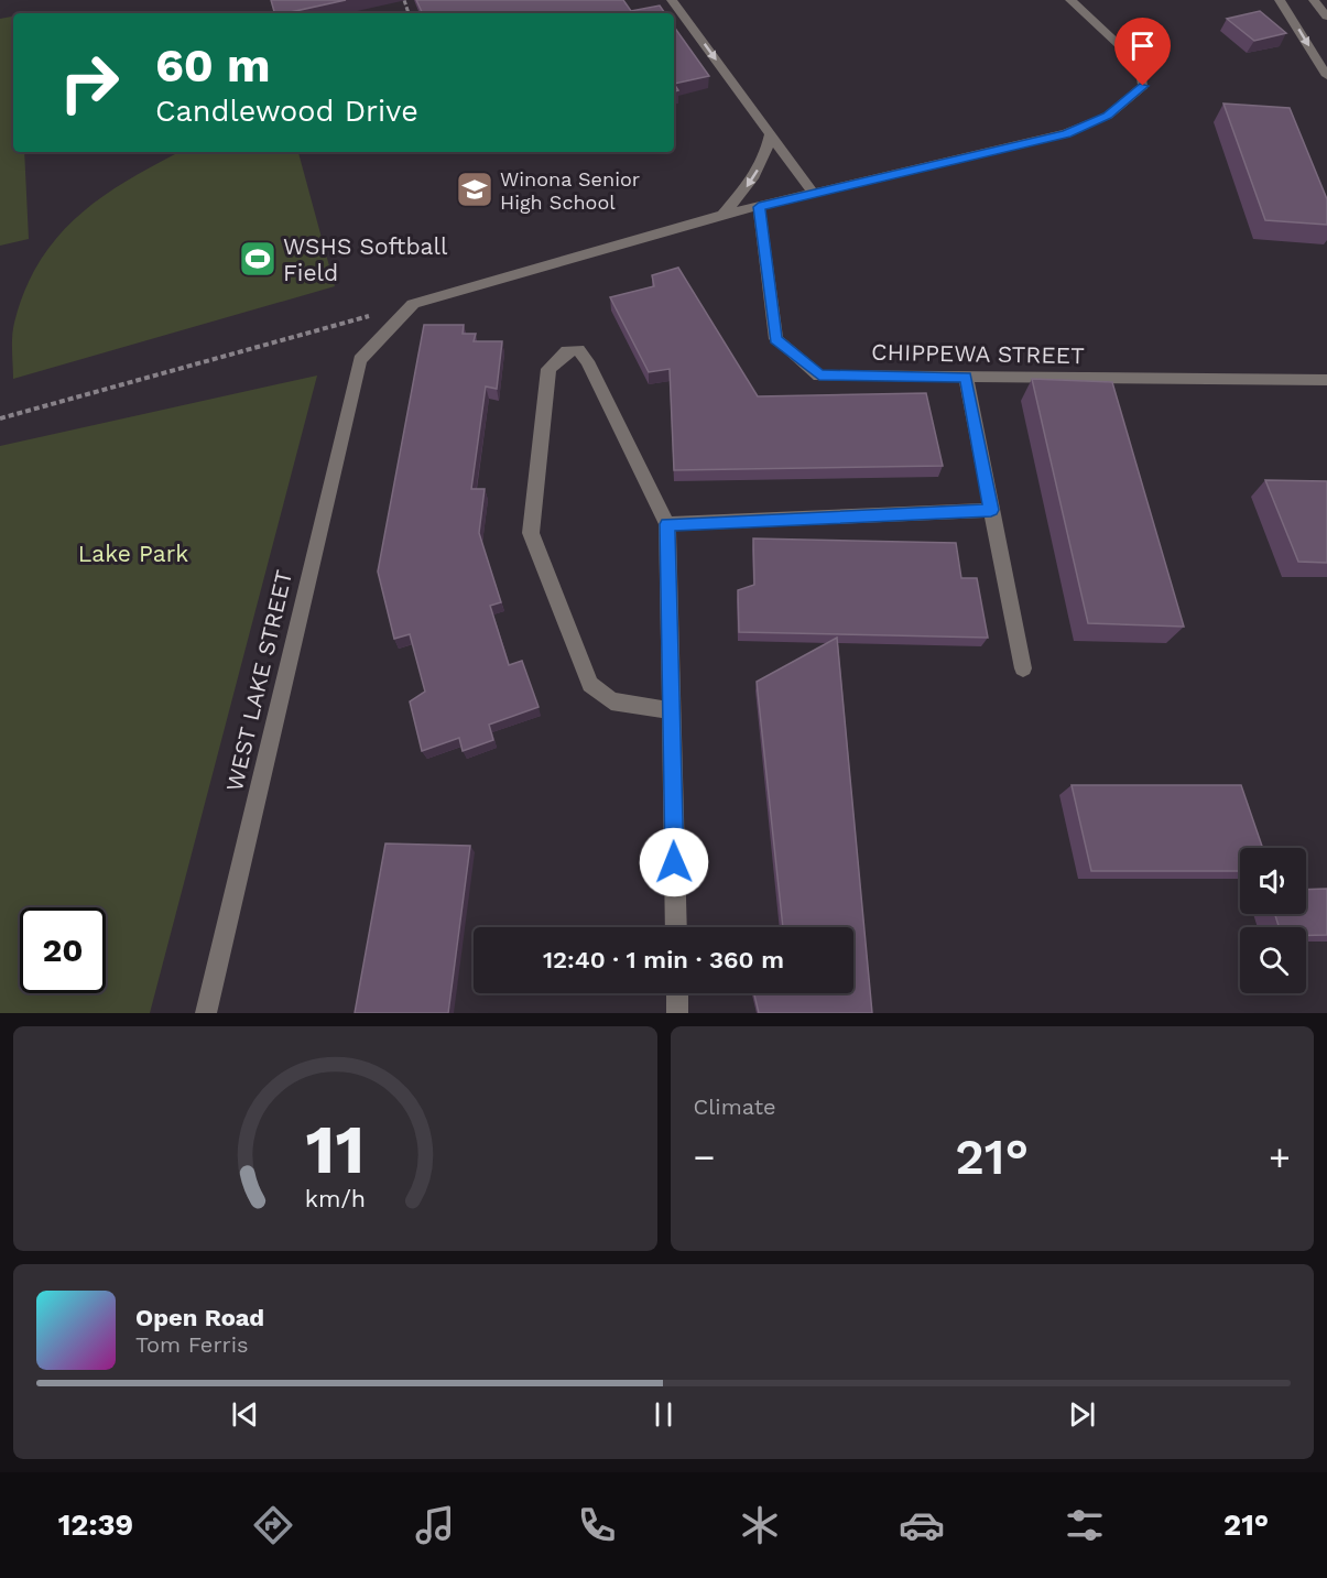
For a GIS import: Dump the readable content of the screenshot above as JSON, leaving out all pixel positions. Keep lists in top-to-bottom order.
{
  "streets": {
    "street": ["CHIPPEWA STREET", "WEST LAKE STREET"]
  },
  "parks": ["Lake Park"],
  "places": {
    "school or university": ["Winona Senior High School"],
    "sports": ["WSHS Softball Field"]
  },
  "page": {
    "turn": ["60 m", "Candlewood Drive"],
    "limit": "20",
    "trip": "12:40 · 1 min · 360 m",
    "tile": "Climate",
    "heat": ["−", "21°", "+"],
    "song": ["Open Road", "Tom Ferris"],
    "tabs": ["12:39", "21°"],
    "gauge": ["11", "km/h"]
  }
}
